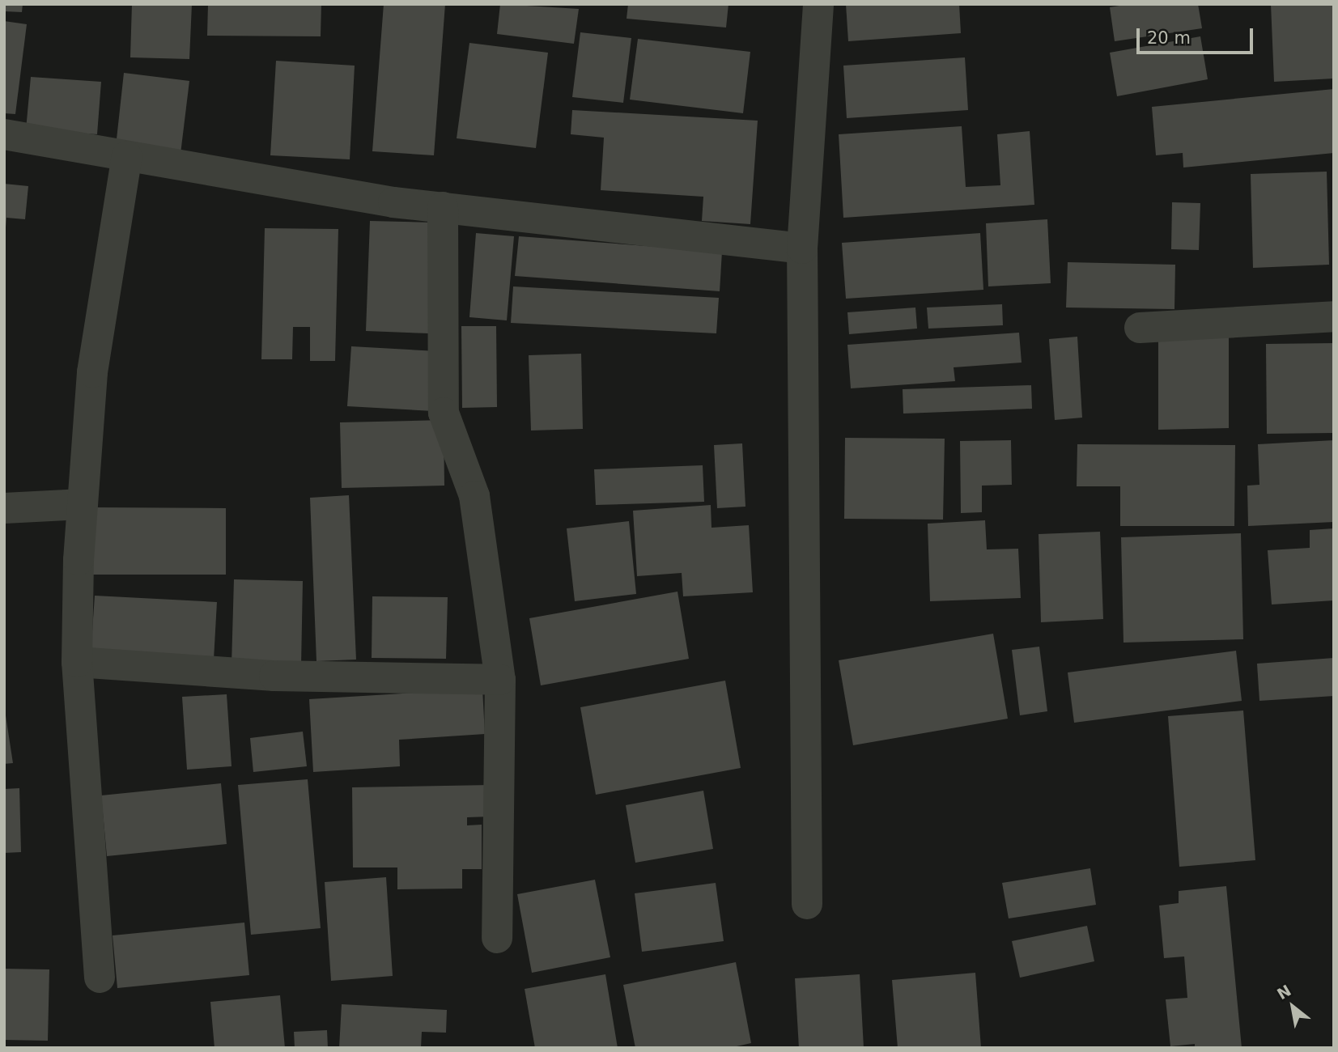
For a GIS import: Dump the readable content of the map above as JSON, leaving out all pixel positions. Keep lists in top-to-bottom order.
{
  "scale_bar": "20 m",
  "north": "top left"
}
